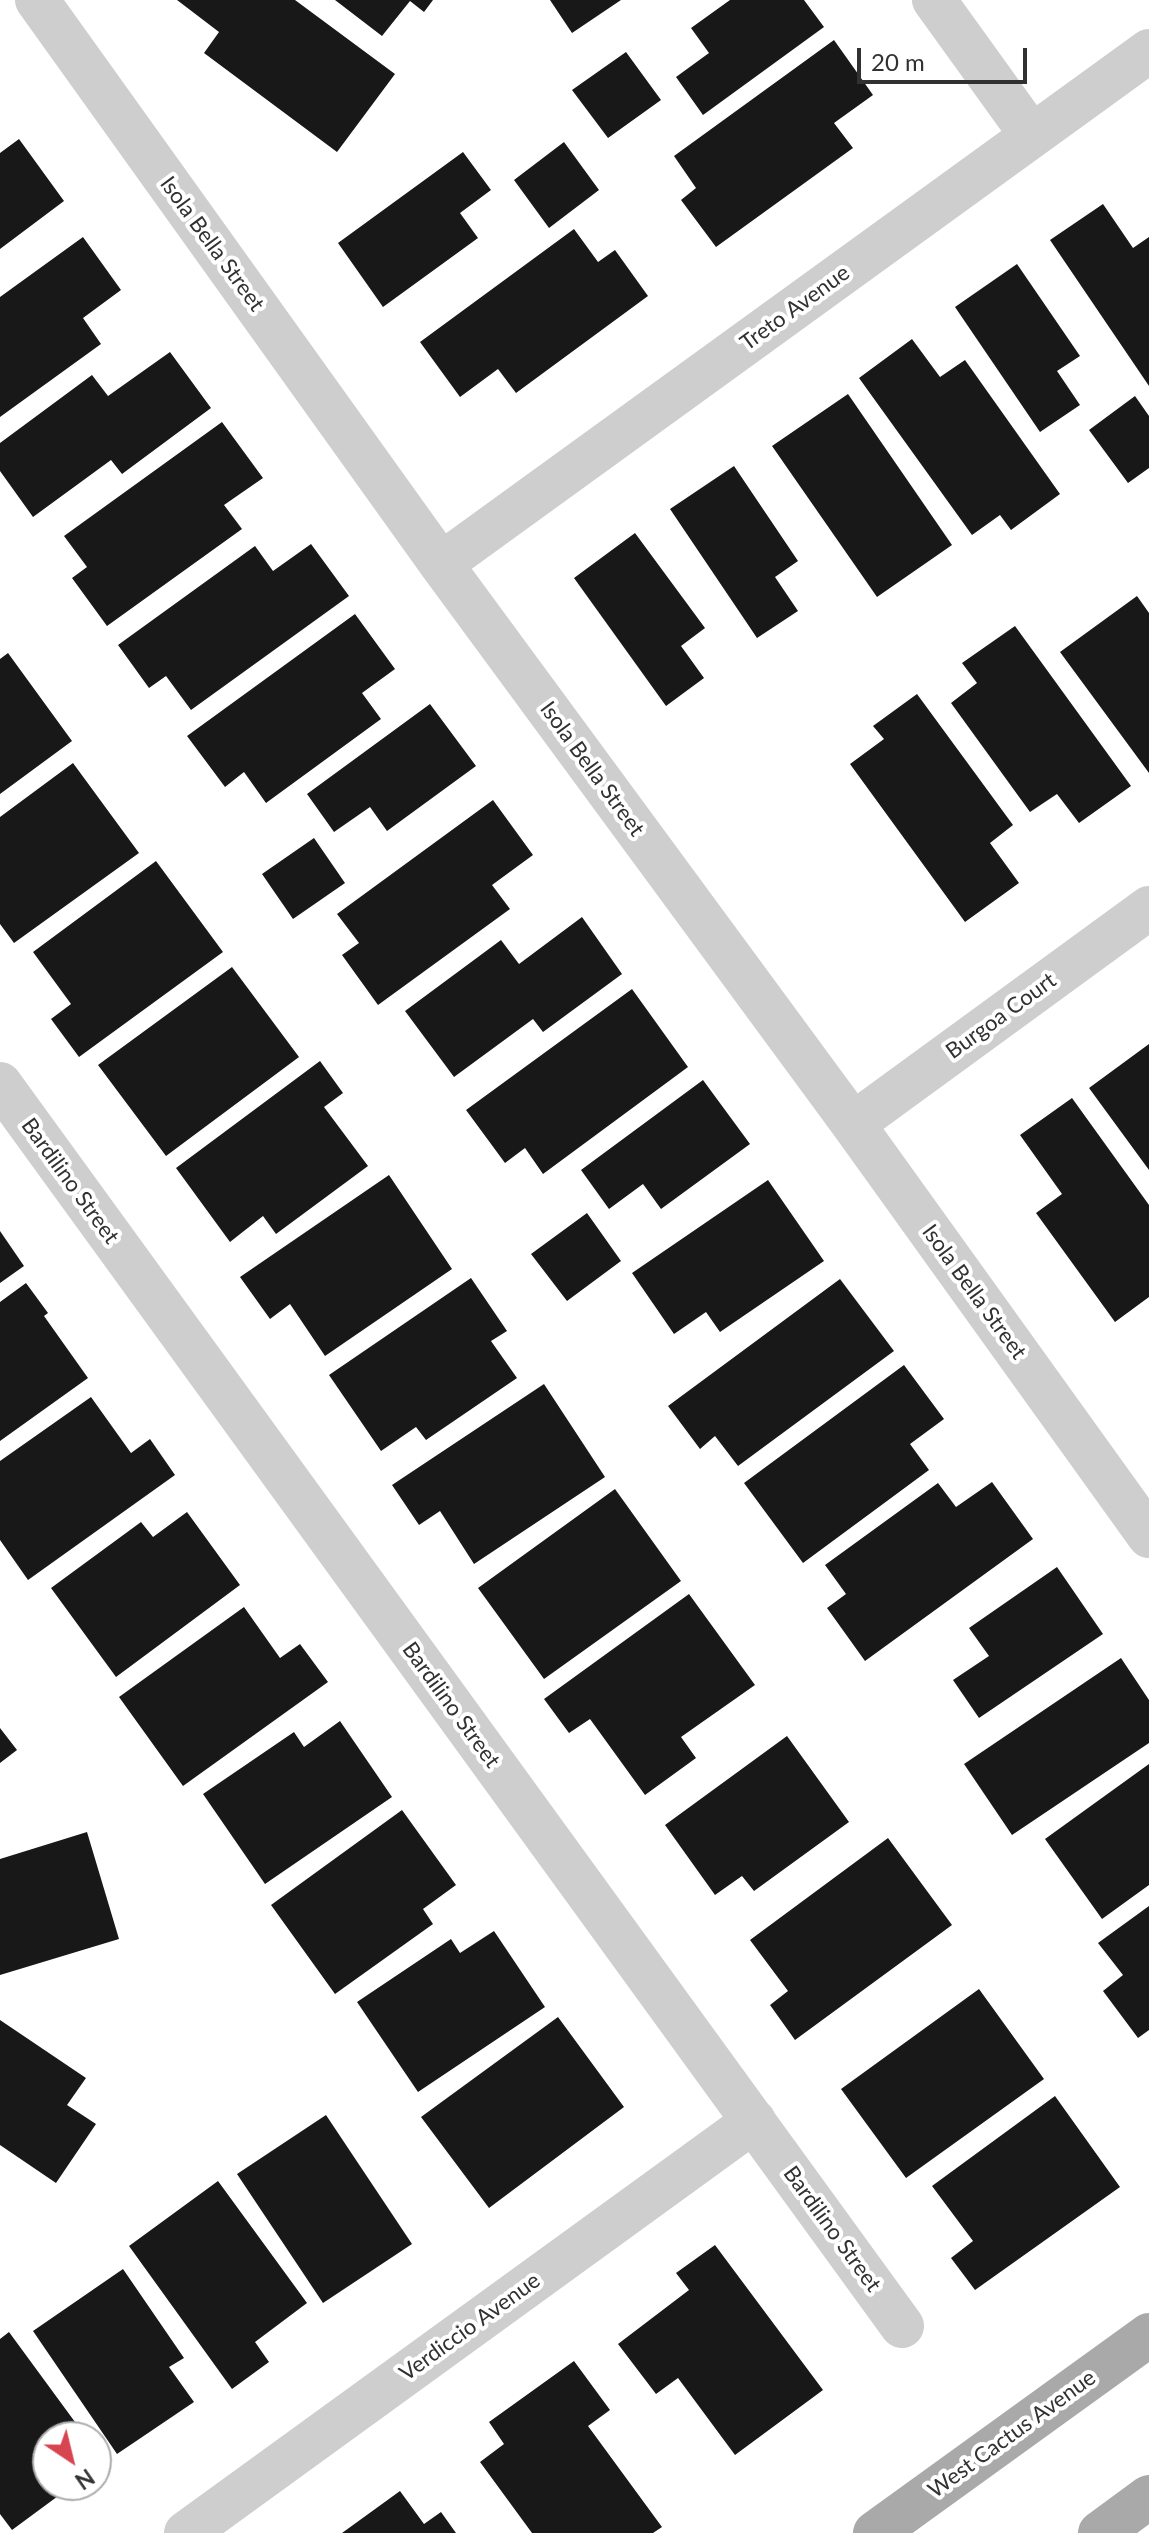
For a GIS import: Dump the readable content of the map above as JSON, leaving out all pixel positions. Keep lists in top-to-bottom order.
{
  "streets": {
    "main road": ["West Cactus Avenue"],
    "street": [
      "Isola Bella Street",
      "Treto Avenue",
      "Burgoa Court",
      "Bardilino Street",
      "Verdiccio Avenue"
    ]
  },
  "crossings": [
    ["Isola Bella Street", "Treto Avenue"],
    ["Isola Bella Street", "Burgoa Court"],
    ["Bardilino Street", "Verdiccio Avenue"]
  ],
  "scale_bar": "20 m",
  "north": "bottom right"
}
